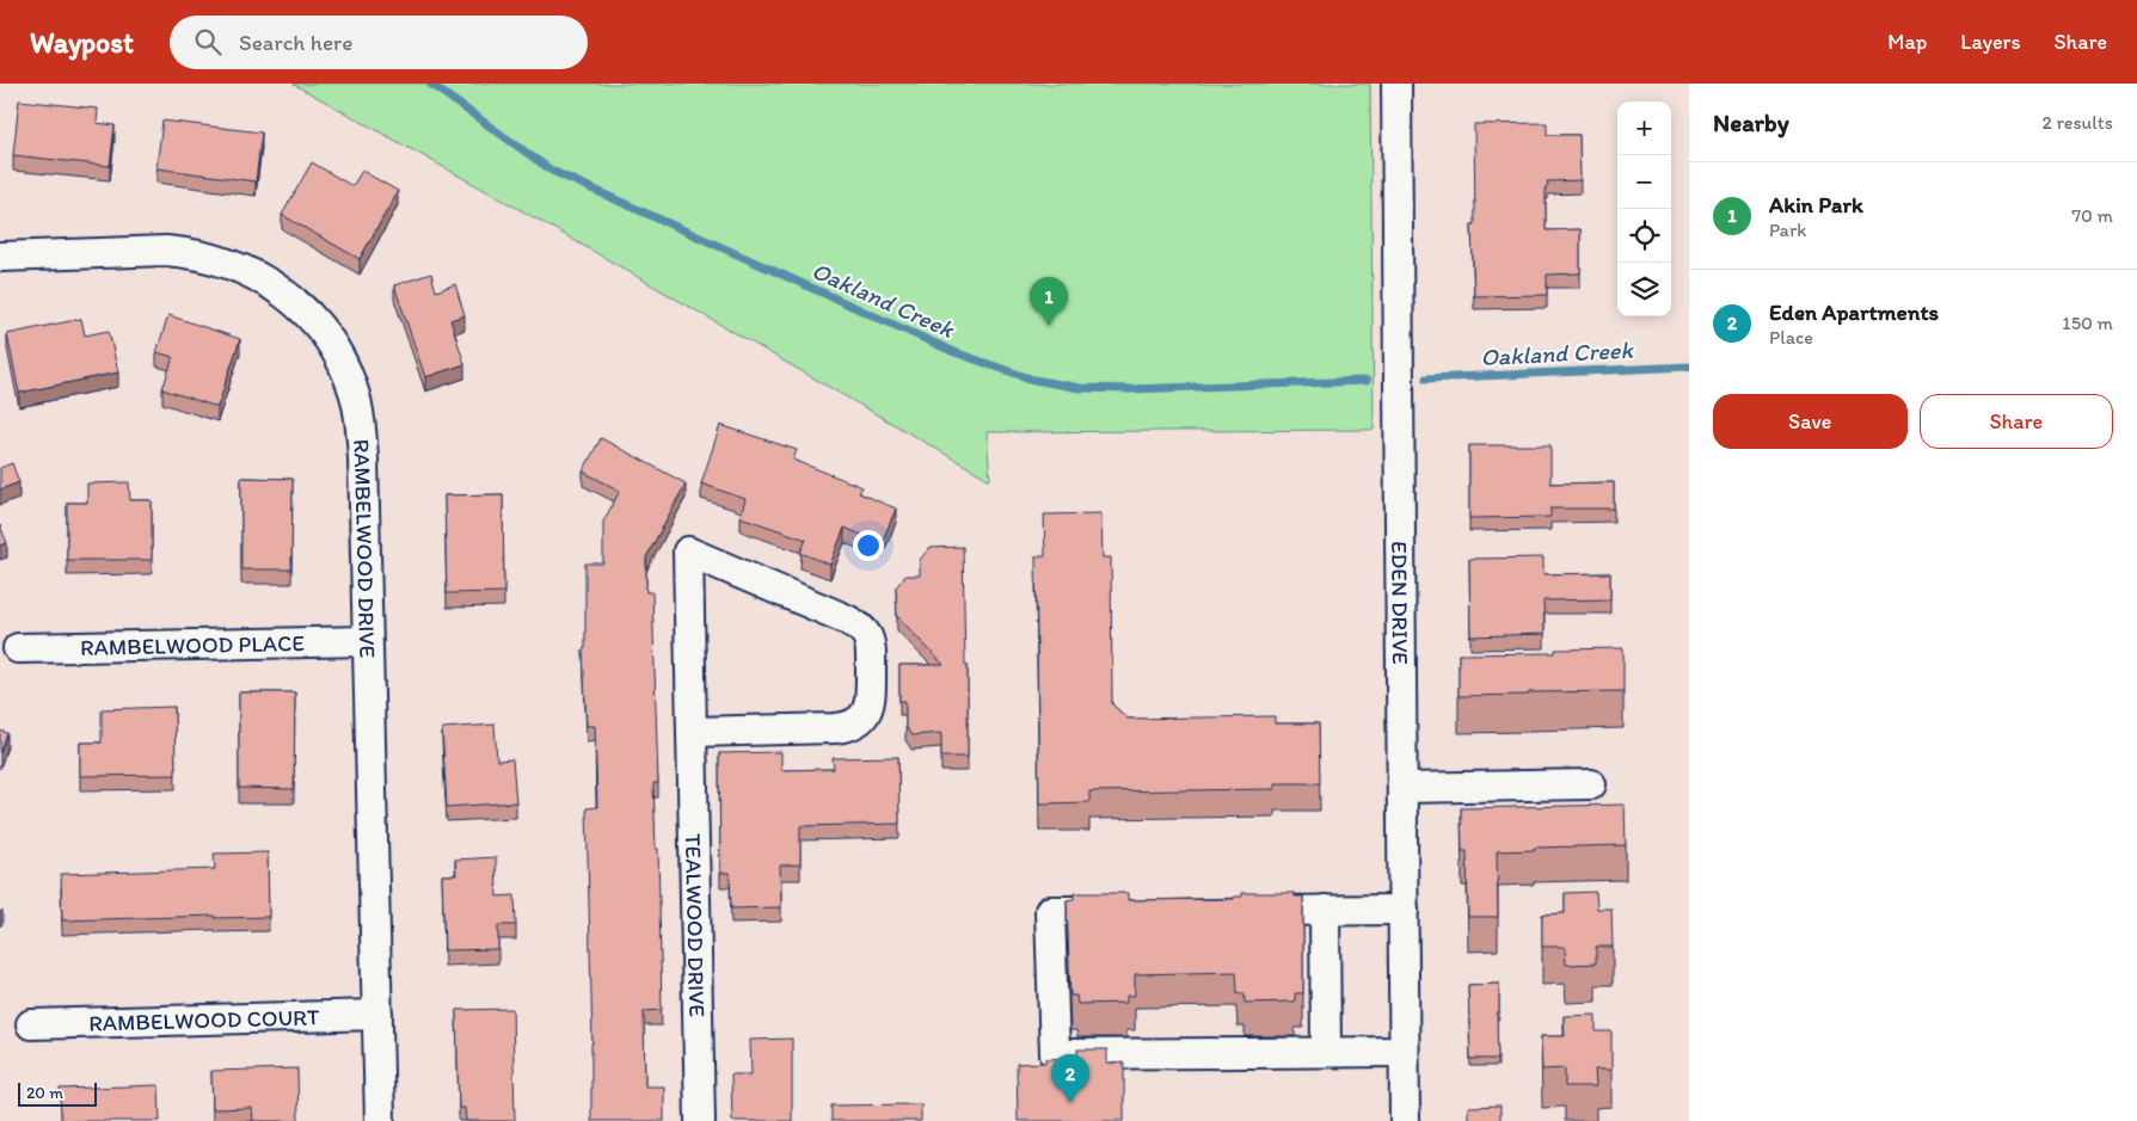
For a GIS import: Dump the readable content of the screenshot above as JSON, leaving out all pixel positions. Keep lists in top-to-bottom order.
{
  "streets": {
    "street": [
      "RAMBELWOOD DRIVE",
      "EDEN DRIVE",
      "RAMBELWOOD PLACE",
      "TEALWOOD DRIVE",
      "RAMBELWOOD COURT"
    ]
  },
  "crossings": [
    ["RAMBELWOOD DRIVE", "RAMBELWOOD PLACE"],
    ["RAMBELWOOD DRIVE", "RAMBELWOOD COURT"]
  ],
  "water": ["Oakland Creek"],
  "scale_bar": "20 m",
  "page": {
    "header": "Waypost",
    "search": "Search here",
    "nav": ["Map", "Layers", "Share"],
    "heading": ["Nearby", "2 results"],
    "map_buttons": ["+", "−"],
    "list": [
      {
        "mark": "1",
        "name": "Akin Park",
        "note": "Park",
        "value": "70 m"
      },
      {
        "mark": "2",
        "name": "Eden Apartments",
        "note": "Place",
        "value": "150 m"
      }
    ],
    "pins": ["1", "2"],
    "buttons": ["Save", "Share"],
    "scale": "20 m"
  }
}
